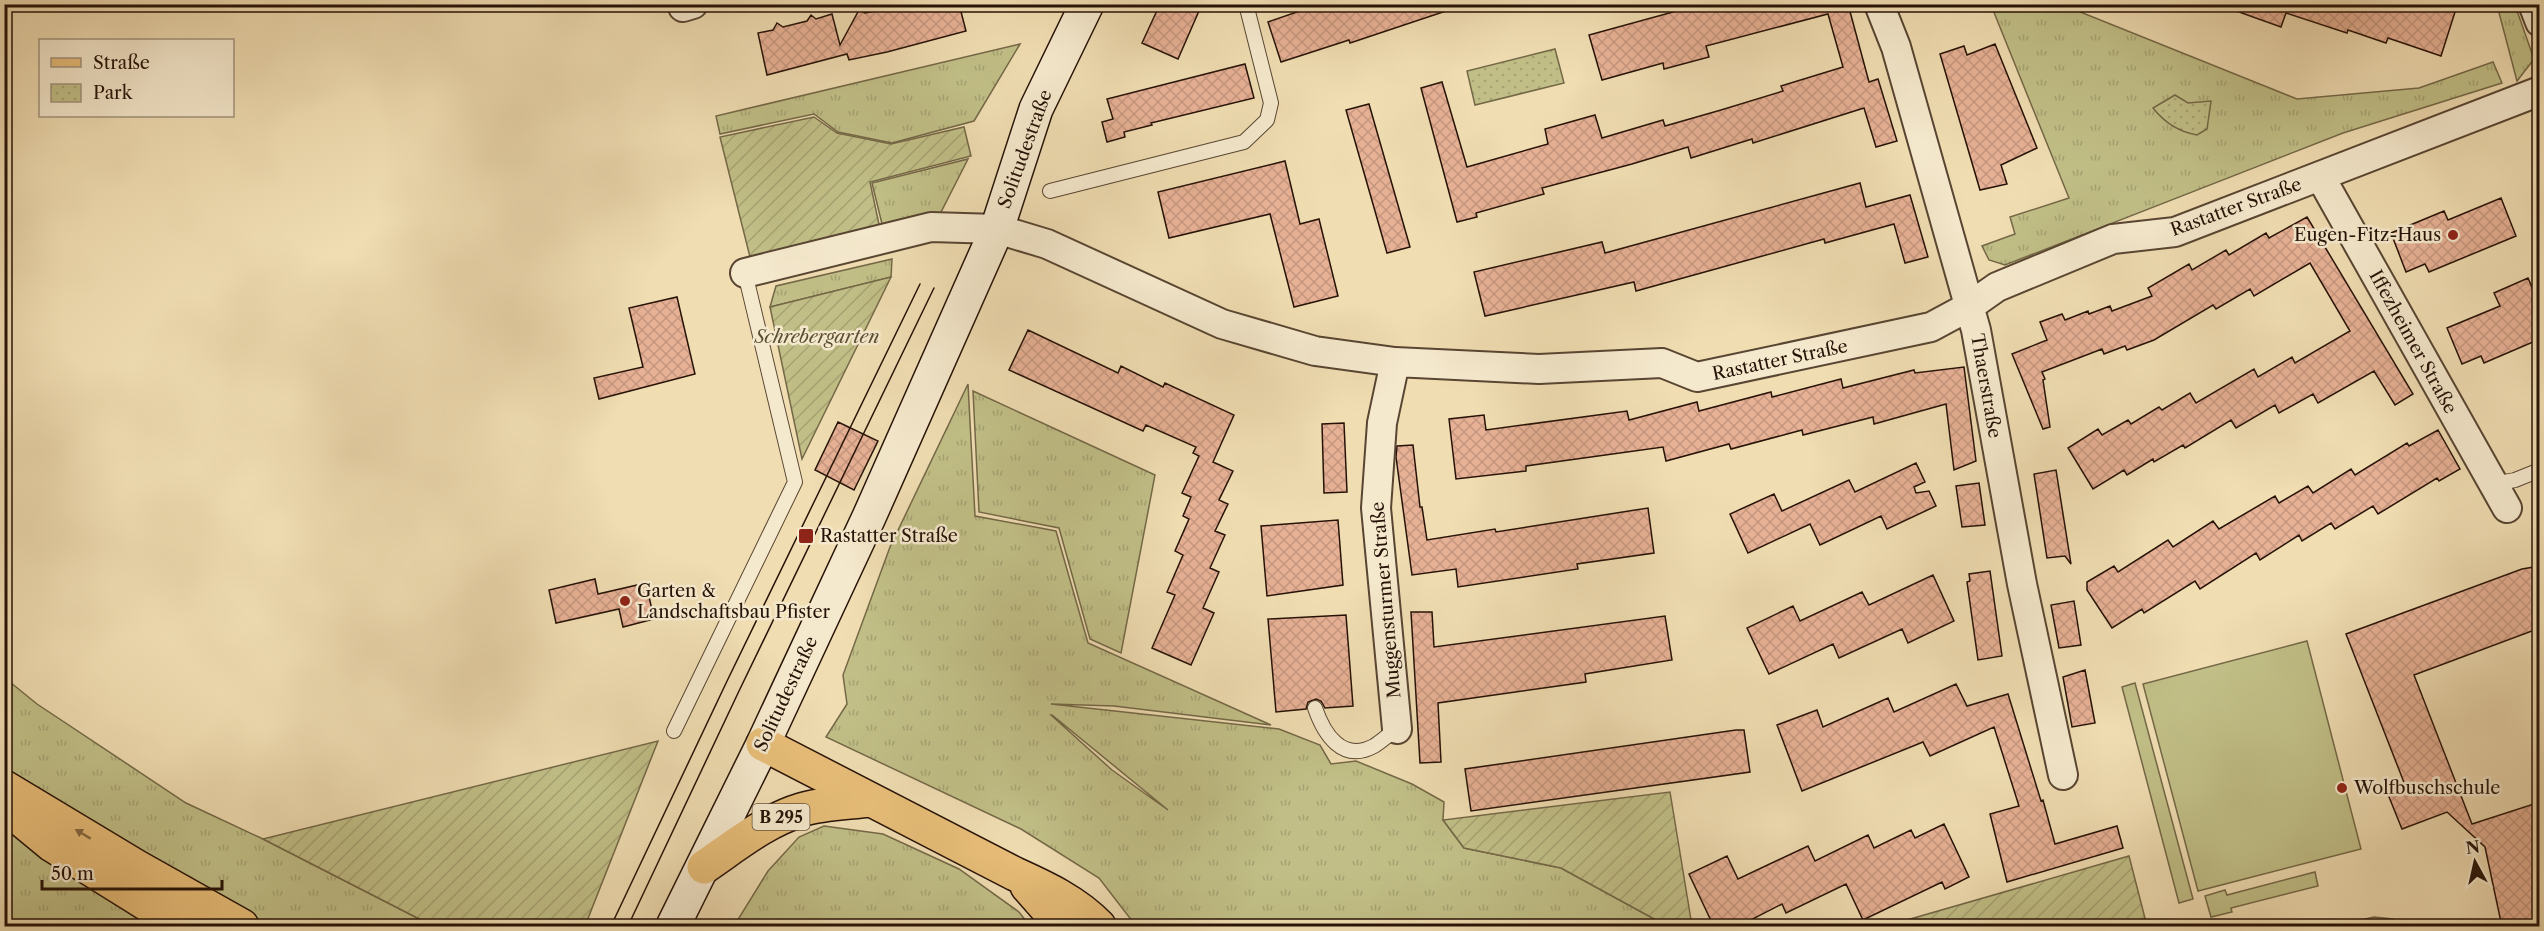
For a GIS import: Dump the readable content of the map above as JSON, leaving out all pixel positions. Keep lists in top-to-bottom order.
{
  "streets": {
    "main road": ["Solitudestraße", "B 295"],
    "street": [
      "Rastatter Straße",
      "Iffezheimer Straße",
      "Thaerstraße",
      "Muggensturmer Straße"
    ]
  },
  "crossings": [
    ["Solitudestraße", "Rastatter Straße"],
    ["Solitudestraße", "B 295"],
    ["Rastatter Straße", "Iffezheimer Straße"],
    ["Rastatter Straße", "Thaerstraße"],
    ["Rastatter Straße", "Muggensturmer Straße"]
  ],
  "parks": ["Schrebergarten"],
  "places": {
    "other": ["Eugen-Fitz-Haus", "Garten & Landschaftsbau Pfister", "Wolfbuschschule"],
    "transit": ["Rastatter Straße"]
  },
  "legend": ["Straße", "Park"],
  "scale_bar": "50 m",
  "north": "top"
}
